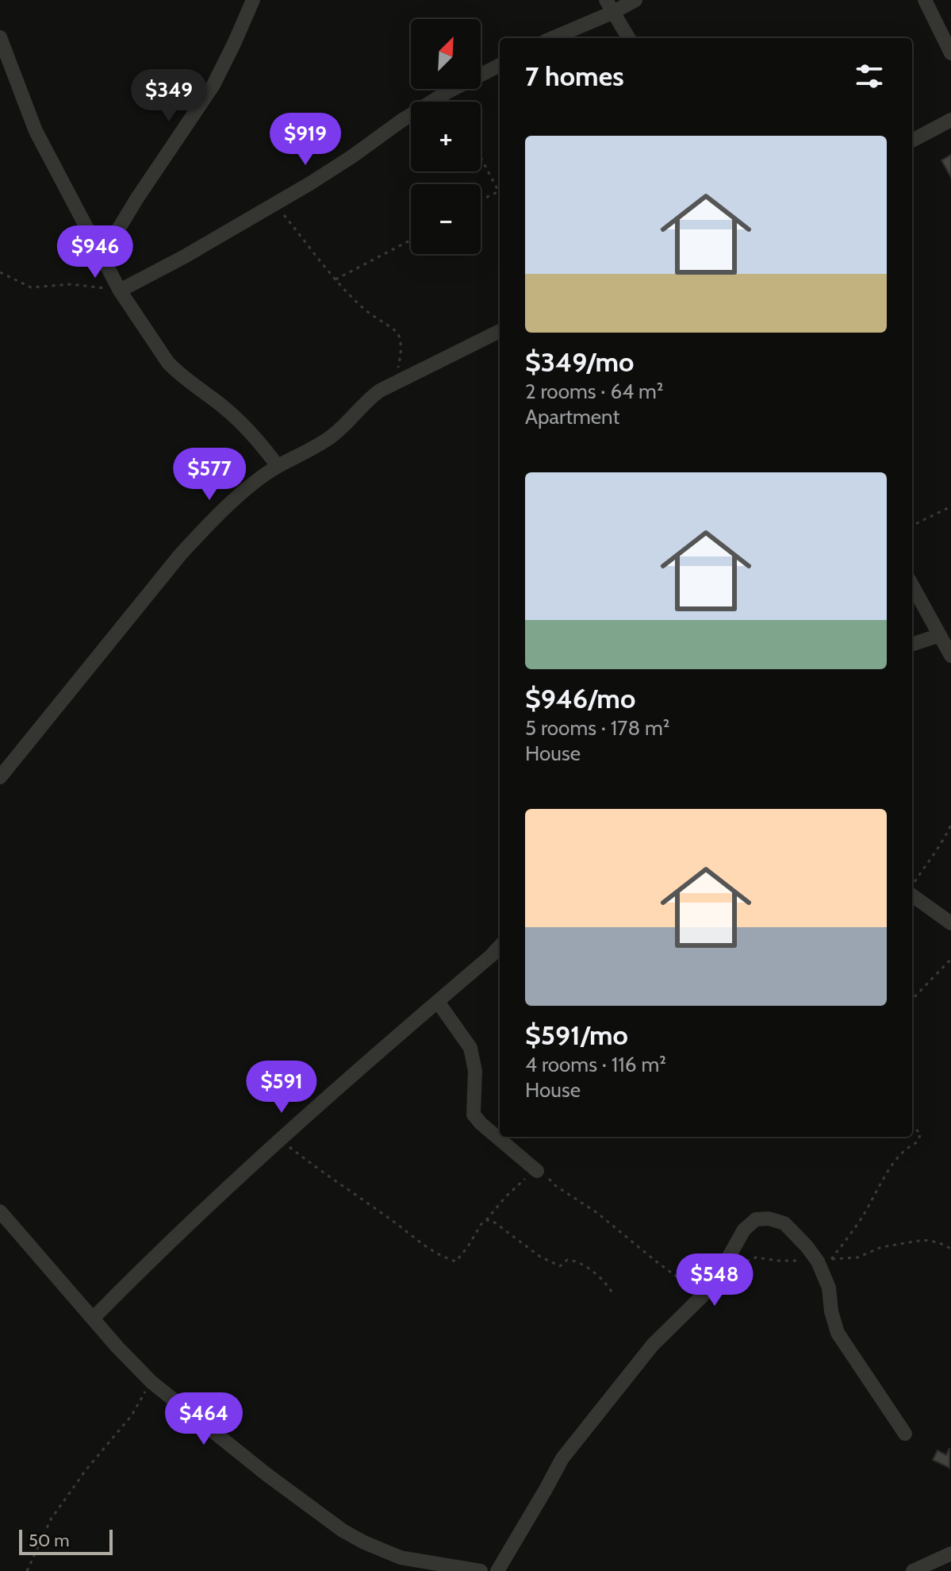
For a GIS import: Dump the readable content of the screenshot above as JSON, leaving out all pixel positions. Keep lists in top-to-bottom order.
{
  "scale_bar": "50 m",
  "north": "top right",
  "page": {
    "map_buttons": ["+", "−"],
    "heading": "7 homes",
    "price": [
      "$349",
      "$919",
      "$946",
      "$577",
      "$591",
      "$548",
      "$464"
    ],
    "list": [
      {
        "name": "$349/mo",
        "note": "2 rooms · 64 m² · Apartment"
      },
      {
        "name": "$946/mo",
        "note": "5 rooms · 178 m² · House"
      },
      {
        "name": "$591/mo",
        "note": "4 rooms · 116 m² · House"
      }
    ],
    "scale": "50 m"
  }
}
